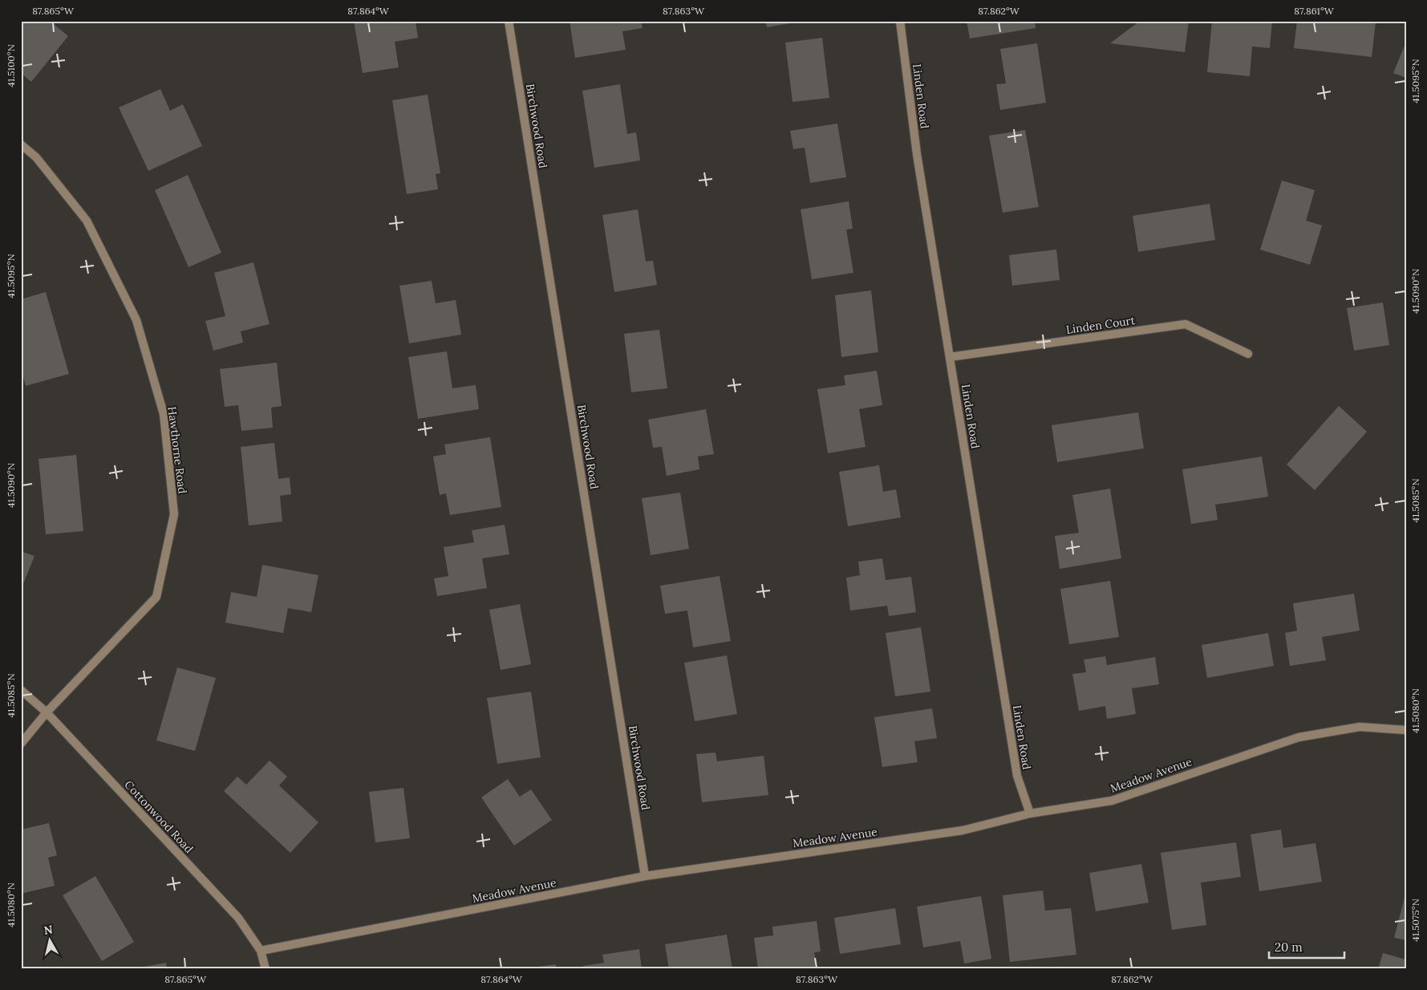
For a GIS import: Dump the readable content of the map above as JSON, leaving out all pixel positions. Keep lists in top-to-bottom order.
{
  "streets": {
    "street": [
      "Linden Road",
      "Birchwood Road",
      "Linden Court",
      "Hawthorne Road",
      "Meadow Avenue",
      "Cottonwood Road"
    ]
  },
  "crossings": [
    ["Linden Road", "Linden Court"],
    ["Linden Road", "Meadow Avenue"],
    ["Birchwood Road", "Meadow Avenue"],
    ["Hawthorne Road", "Cottonwood Road"],
    ["Meadow Avenue", "Cottonwood Road"]
  ],
  "scale_bar": "20 m",
  "north": "top",
  "coordinates": [
    "87.865°W",
    "87.864°W",
    "87.863°W",
    "87.862°W",
    "87.861°W",
    "41.5100°N",
    "41.5095°N",
    "41.5090°N",
    "41.5085°N",
    "41.5080°N",
    "41.5075°N"
  ]
}
